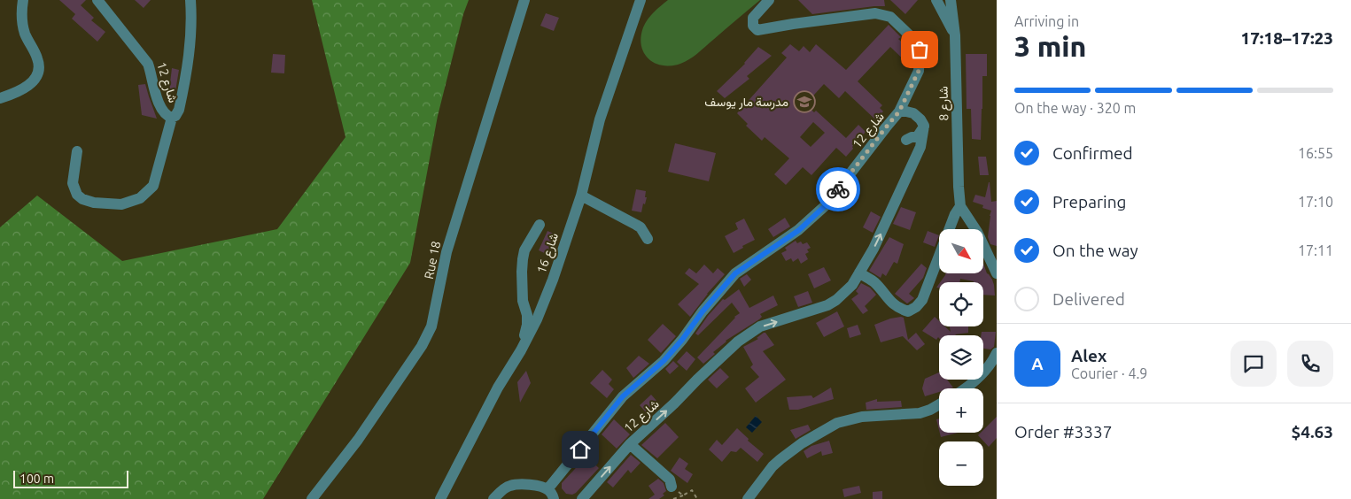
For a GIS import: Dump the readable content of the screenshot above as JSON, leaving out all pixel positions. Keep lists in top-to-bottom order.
{
  "streets": {
    "street": [
      "شارع 12",
      "شارع 8",
      "شارع 16",
      "Rue 18"
    ]
  },
  "places": {
    "school or university": ["مدرسة مار يوسف"]
  },
  "scale_bar": "100 m",
  "north": "bottom right",
  "page": {
    "heading": ["3 min", "Arriving in", "17:18–17:23"],
    "panel": [
      "Alex",
      "Courier · 4.9",
      "Order #3337",
      "$4.63"
    ],
    "bar": "On the way · 320 m",
    "list": [
      ["Confirmed", "16:55"],
      ["Preparing", "17:10"],
      ["On the way", "17:11"],
      "Delivered"
    ],
    "map_buttons": ["+", "−"],
    "round": "A",
    "scale": "100 m"
  }
}
